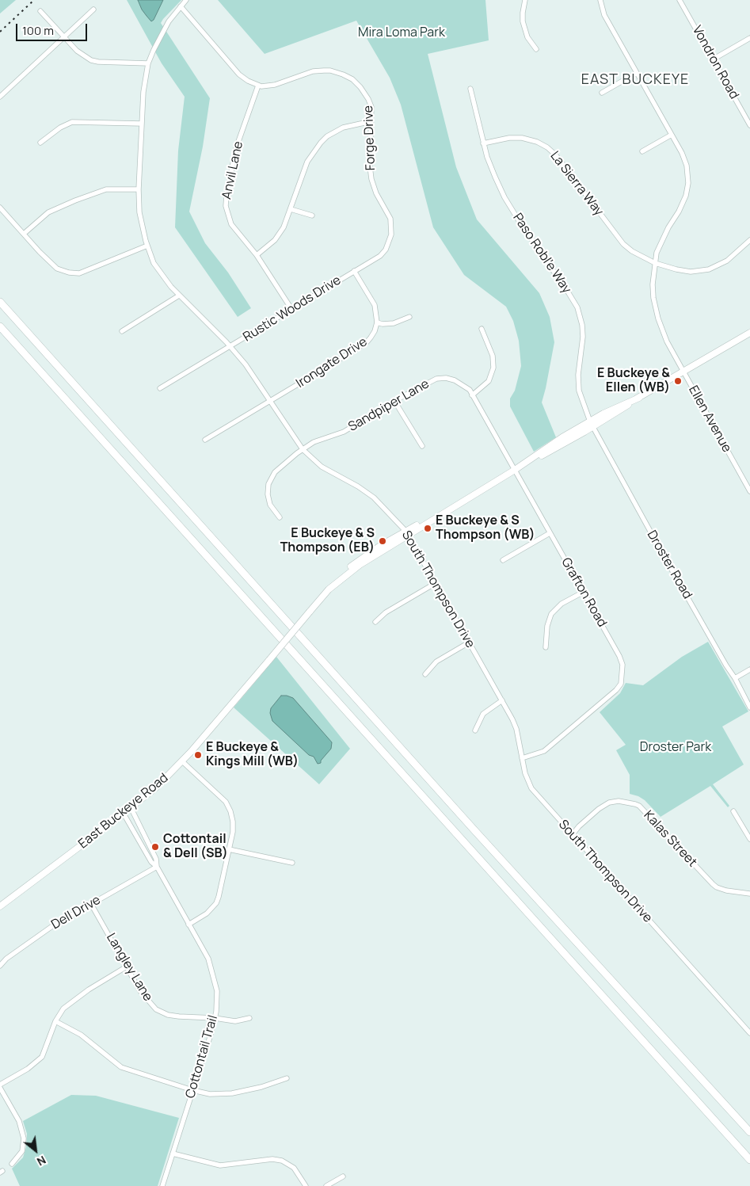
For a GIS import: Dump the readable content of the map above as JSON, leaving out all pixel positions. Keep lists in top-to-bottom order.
{
  "streets": {
    "main road": ["East Buckeye Road"],
    "street": [
      "Vondron Road",
      "Forge Drive",
      "Anvil Lane",
      "La Sierra Way",
      "Paso Robl'e Way",
      "Rustic Woods Drive",
      "Irongate Drive",
      "Sandpiper Lane",
      "Ellen Avenue",
      "Droster Road",
      "South Thompson Drive",
      "Grafton Road",
      "Kalas Street",
      "Dell Drive",
      "Langley Lane",
      "Cottontail Trail"
    ]
  },
  "crossings": [
    ["Forge Drive", "Anvil Lane"],
    ["Forge Drive", "Rustic Woods Drive"],
    ["Forge Drive", "Irongate Drive"],
    ["Anvil Lane", "Rustic Woods Drive"],
    ["La Sierra Way", "Paso Robl'e Way"],
    ["La Sierra Way", "Ellen Avenue"],
    ["Paso Robl'e Way", "Droster Road"],
    ["Paso Robl'e Way", "East Buckeye Road"],
    ["Rustic Woods Drive", "Irongate Drive"],
    ["Rustic Woods Drive", "South Thompson Drive"],
    ["Irongate Drive", "South Thompson Drive"],
    ["Sandpiper Lane", "South Thompson Drive"],
    ["Sandpiper Lane", "Grafton Road"],
    ["Ellen Avenue", "East Buckeye Road"],
    ["Droster Road", "East Buckeye Road"],
    ["South Thompson Drive", "Grafton Road"],
    ["South Thompson Drive", "East Buckeye Road"],
    ["South Thompson Drive", "Kalas Street"],
    ["Grafton Road", "East Buckeye Road"],
    ["East Buckeye Road", "Cottontail Trail"],
    ["Dell Drive", "Langley Lane"],
    ["Dell Drive", "Cottontail Trail"],
    ["Langley Lane", "Cottontail Trail"]
  ],
  "districts": ["EAST BUCKEYE"],
  "parks": ["Mira Loma Park", "Droster Park"],
  "places": [
    "E Buckeye & Ellen (WB)",
    "E Buckeye & S Thompson (WB)",
    "E Buckeye & S Thompson (EB)",
    "E Buckeye & Kings Mill (WB)",
    "Cottontail & Dell (SB)"
  ],
  "scale_bar": "100 m",
  "north": "bottom right"
}
